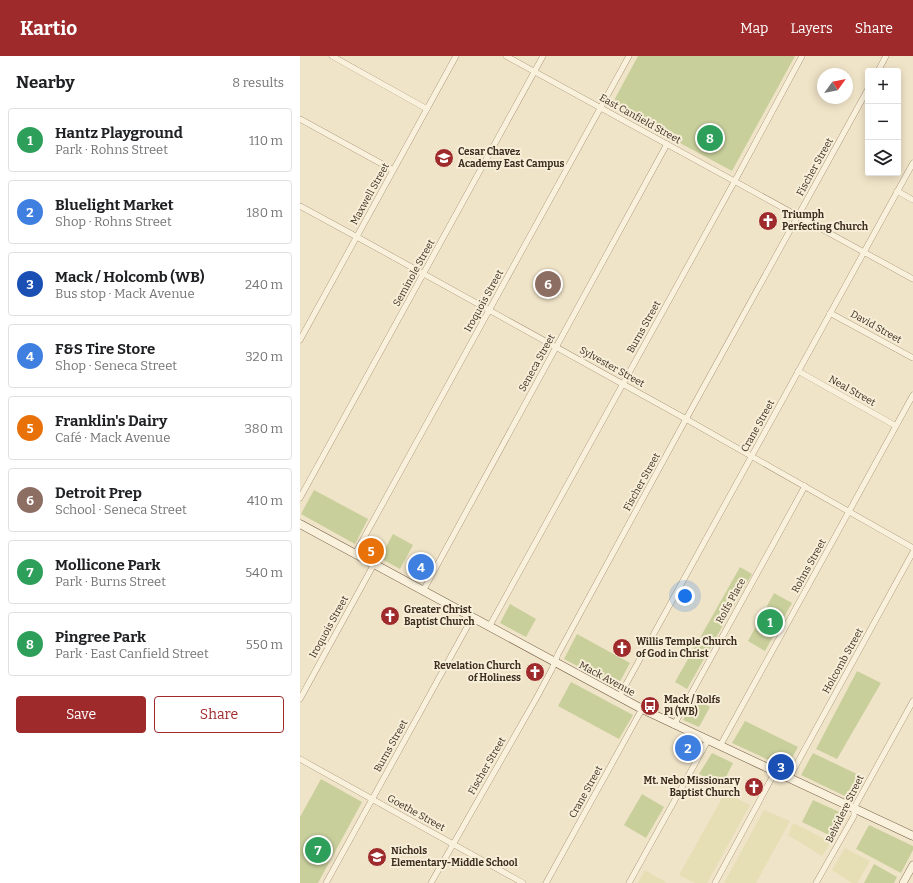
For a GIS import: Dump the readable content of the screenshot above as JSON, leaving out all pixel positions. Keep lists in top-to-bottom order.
{
  "streets": {
    "main road": ["Mack Avenue"],
    "street": [
      "East Canfield Street",
      "Fischer Street",
      "Maxwell Street",
      "Seminole Street",
      "Iroquois Street",
      "Burns Street",
      "David Street",
      "Seneca Street",
      "Sylvester Street",
      "Neal Street",
      "Crane Street",
      "Rohns Street",
      "Rolfs Place",
      "Holcomb Street",
      "Belvidere Street",
      "Goethe Street"
    ]
  },
  "crossings": [
    ["East Canfield Street", "Fischer Street"],
    ["East Canfield Street", "Seminole Street"],
    ["East Canfield Street", "Iroquois Street"],
    ["East Canfield Street", "Burns Street"],
    ["East Canfield Street", "Seneca Street"],
    ["East Canfield Street", "Crane Street"],
    ["Fischer Street", "Sylvester Street"],
    ["Fischer Street", "Mack Avenue"],
    ["Fischer Street", "Goethe Street"],
    ["Maxwell Street", "Sylvester Street"],
    ["Seminole Street", "Sylvester Street"],
    ["Iroquois Street", "Sylvester Street"],
    ["Iroquois Street", "Mack Avenue"],
    ["Burns Street", "Sylvester Street"],
    ["Burns Street", "Mack Avenue"],
    ["Burns Street", "Goethe Street"],
    ["David Street", "Crane Street"],
    ["Seneca Street", "Sylvester Street"],
    ["Seneca Street", "Mack Avenue"],
    ["Sylvester Street", "Crane Street"],
    ["Sylvester Street", "Rohns Street"],
    ["Sylvester Street", "Rolfs Place"],
    ["Neal Street", "Crane Street"],
    ["Neal Street", "Rohns Street"],
    ["Crane Street", "Mack Avenue"],
    ["Rohns Street", "Mack Avenue"],
    ["Rolfs Place", "Mack Avenue"],
    ["Holcomb Street", "Mack Avenue"],
    ["Mack Avenue", "Belvidere Street"]
  ],
  "places": {
    "school or university": ["Cesar Chavez Academy East Campus", "Nichols Elementary-Middle School"],
    "church": [
      "Triumph Perfecting Church",
      "Greater Christ Baptist Church",
      "Willis Temple Church of God in Christ",
      "Revelation Church of Holiness",
      "Mt. Nebo Missionary Baptist Church"
    ],
    "bus stop": ["Mack / Rolfs Pl (WB)"]
  },
  "north": "top right",
  "page": {
    "header": "Kartio",
    "nav": ["Map", "Layers", "Share"],
    "heading": ["Nearby", "8 results"],
    "map_buttons": ["+", "−"],
    "list": [
      {
        "mark": "1",
        "name": "Hantz Playground",
        "note": "Park · Rohns Street",
        "value": "110 m"
      },
      {
        "mark": "2",
        "name": "Bluelight Market",
        "note": "Shop · Rohns Street",
        "value": "180 m"
      },
      {
        "mark": "3",
        "name": "Mack / Holcomb (WB)",
        "note": "Bus stop · Mack Avenue",
        "value": "240 m"
      },
      {
        "mark": "4",
        "name": "F&S Tire Store",
        "note": "Shop · Seneca Street",
        "value": "320 m"
      },
      {
        "mark": "5",
        "name": "Franklin's Dairy",
        "note": "Café · Mack Avenue",
        "value": "380 m"
      },
      {
        "mark": "6",
        "name": "Detroit Prep",
        "note": "School · Seneca Street",
        "value": "410 m"
      },
      {
        "mark": "7",
        "name": "Mollicone Park",
        "note": "Park · Burns Street",
        "value": "540 m"
      },
      {
        "mark": "8",
        "name": "Pingree Park",
        "note": "Park · East Canfield Street",
        "value": "550 m"
      }
    ],
    "pins": [
      "8",
      "6",
      "5",
      "4",
      "1",
      "2",
      "3",
      "7"
    ],
    "buttons": ["Save", "Share"]
  }
}
